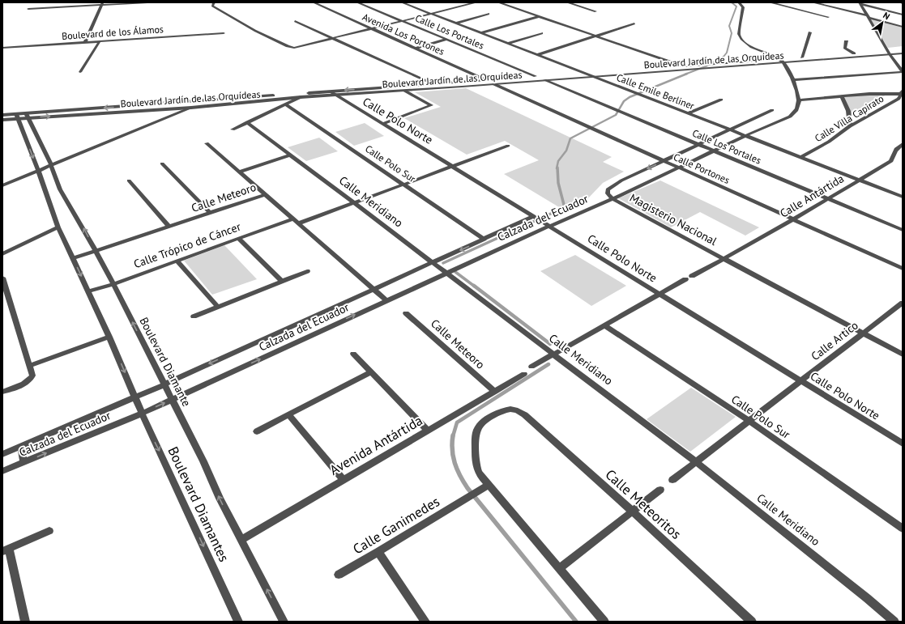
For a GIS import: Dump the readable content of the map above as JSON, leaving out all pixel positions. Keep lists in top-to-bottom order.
{
  "streets": {
    "street": [
      "Calle Los Portales",
      "Boulevard de los Álamos",
      "Avenida Los Portones",
      "Boulevard Jardín de las Orquídeas",
      "Calle Emile Berliner",
      "Calle Villa Capirato",
      "Calle Polo Norte",
      "Calle Polo Sur",
      "Calle Portones",
      "Calle Antártida",
      "Calle Meteoro",
      "Calle Meridiano",
      "Calzada del Ecuador",
      "Magisterio Nacional",
      "Calle Trópico de Cáncer",
      "Calle Artico",
      "Boulevard Diamante",
      "Avenida Antártida",
      "Boulevard Diamantes",
      "Calle Meteoritos",
      "Calle Ganimedes"
    ]
  },
  "crossings": [
    ["Calle Los Portales", "Boulevard Jardín de las Orquídeas"],
    ["Calle Los Portales", "Calle Antártida"],
    ["Calle Los Portales", "Calzada del Ecuador"],
    ["Avenida Los Portones", "Boulevard Jardín de las Orquídeas"],
    ["Boulevard Jardín de las Orquídeas", "Calle Emile Berliner"],
    ["Boulevard Jardín de las Orquídeas", "Calle Polo Norte"],
    ["Boulevard Jardín de las Orquídeas", "Calle Portones"],
    ["Boulevard Jardín de las Orquídeas", "Boulevard Diamante"],
    ["Calle Emile Berliner", "Calle Villa Capirato"],
    ["Calle Emile Berliner", "Calle Antártida"],
    ["Calle Emile Berliner", "Calzada del Ecuador"],
    ["Calle Polo Norte", "Calzada del Ecuador"],
    ["Calle Polo Norte", "Calle Artico"],
    ["Calle Polo Sur", "Calzada del Ecuador"],
    ["Calle Polo Sur", "Calle Artico"],
    ["Calle Portones", "Calle Antártida"],
    ["Calle Portones", "Calzada del Ecuador"],
    ["Calle Antártida", "Magisterio Nacional"],
    ["Calle Meteoro", "Calzada del Ecuador"],
    ["Calle Meteoro", "Calle Trópico de Cáncer"],
    ["Calle Meteoro", "Boulevard Diamante"],
    ["Calle Meteoro", "Avenida Antártida"],
    ["Calle Meridiano", "Calzada del Ecuador"],
    ["Calle Meridiano", "Calle Artico"],
    ["Calzada del Ecuador", "Magisterio Nacional"],
    ["Calzada del Ecuador", "Boulevard Diamante"],
    ["Calzada del Ecuador", "Boulevard Diamantes"],
    ["Magisterio Nacional", "Calle Artico"],
    ["Calle Trópico de Cáncer", "Boulevard Diamante"],
    ["Boulevard Diamante", "Avenida Antártida"],
    ["Calle Meteoritos", "Calle Ganimedes"]
  ],
  "one_way": ["Boulevard Diamantes"],
  "north": "top right"
}
